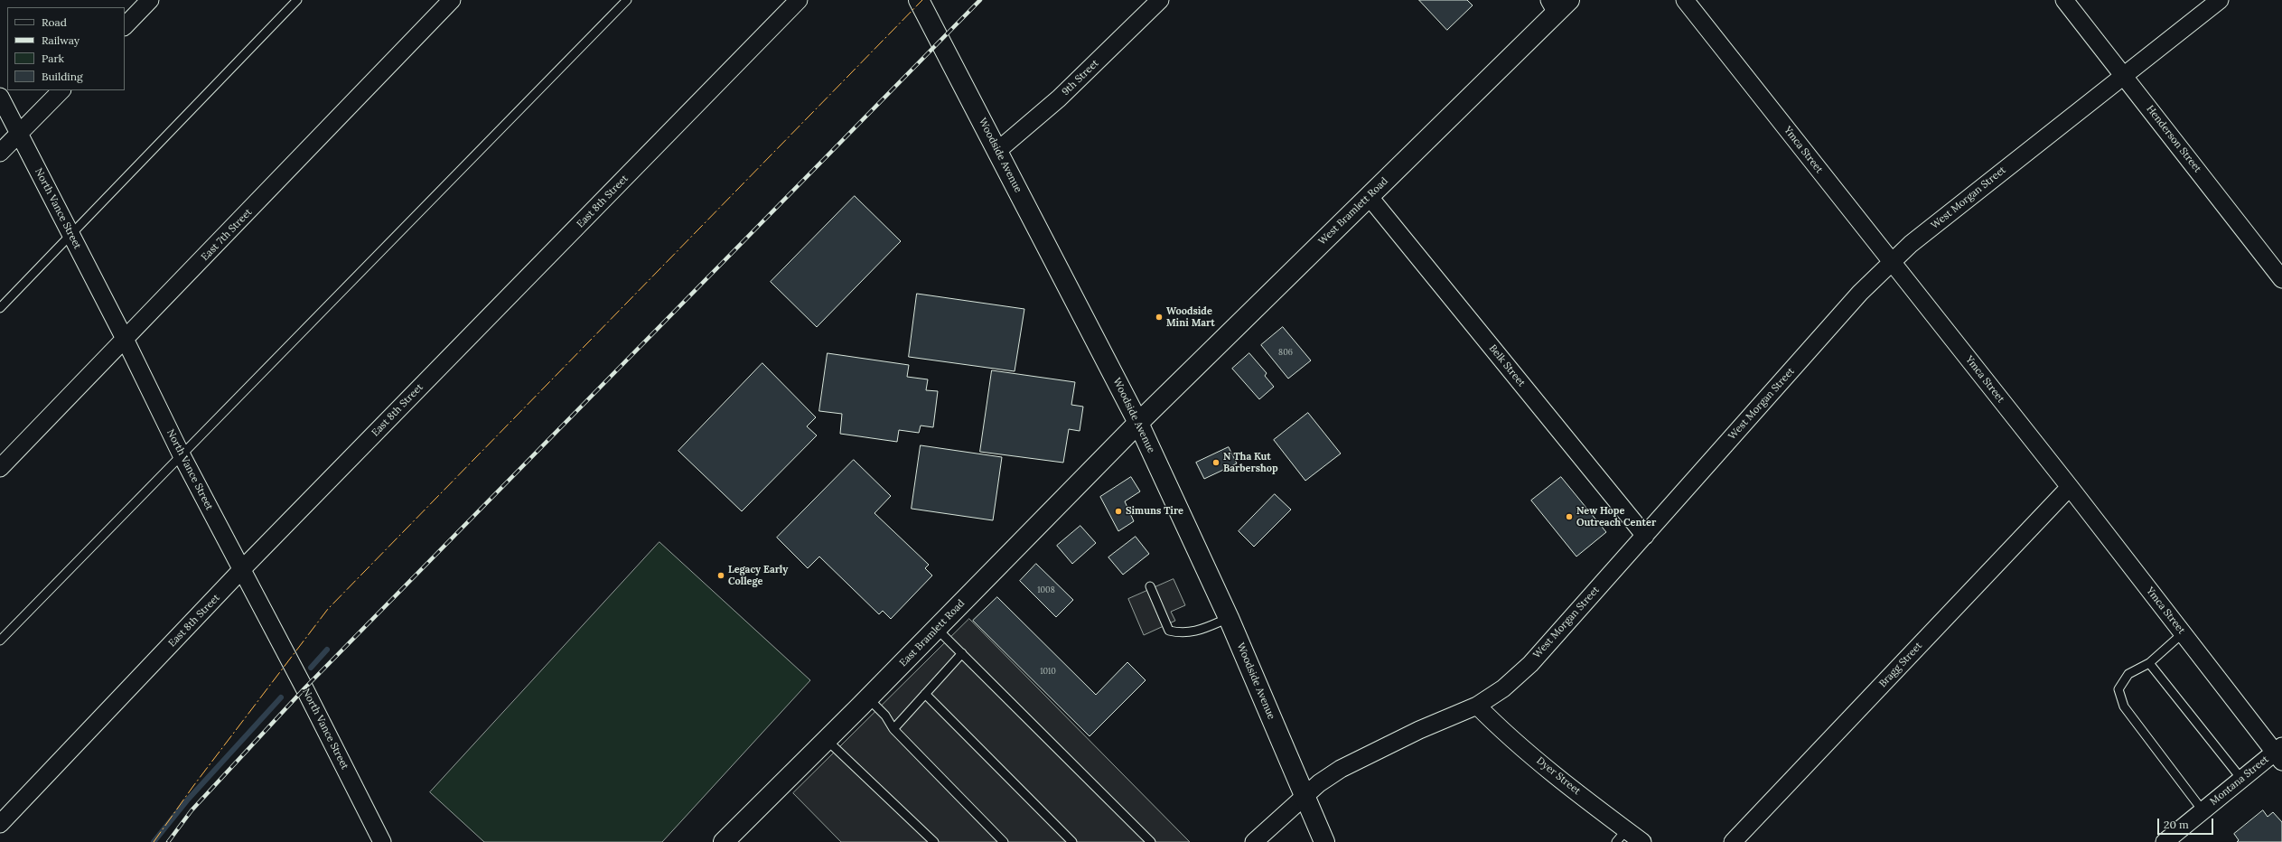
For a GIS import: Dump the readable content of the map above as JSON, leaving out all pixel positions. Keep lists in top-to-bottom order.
{
  "streets": {
    "street": [
      "9th Street",
      "Henderson Street",
      "Ymca Street",
      "Woodside Avenue",
      "West Morgan Street",
      "East 8th Street",
      "North Vance Street",
      "West Bramlett Road",
      "East 7th Street",
      "Belk Street",
      "East Bramlett Road",
      "Bragg Street",
      "Dyer Street",
      "Montana Street"
    ]
  },
  "crossings": [
    ["9th Street", "Woodside Avenue"],
    ["Henderson Street", "West Morgan Street"],
    ["Ymca Street", "West Morgan Street"],
    ["Ymca Street", "Bragg Street"],
    ["Ymca Street", "Montana Street"],
    ["Woodside Avenue", "West Morgan Street"],
    ["Woodside Avenue", "West Bramlett Road"],
    ["Woodside Avenue", "East Bramlett Road"],
    ["West Morgan Street", "Belk Street"],
    ["West Morgan Street", "Dyer Street"],
    ["East 8th Street", "North Vance Street"],
    ["North Vance Street", "East 7th Street"],
    ["West Bramlett Road", "Belk Street"],
    ["West Bramlett Road", "East Bramlett Road"]
  ],
  "places": [
    "Woodside Mini Mart",
    "N Tha Kut Barbershop",
    "Simuns Tire",
    "New Hope Outreach Center",
    "Legacy Early College"
  ],
  "house_numbers": ["806", "1008", "1010"],
  "legend": [
    "Road",
    "Railway",
    "Park",
    "Building"
  ],
  "scale_bar": "20 m"
}
